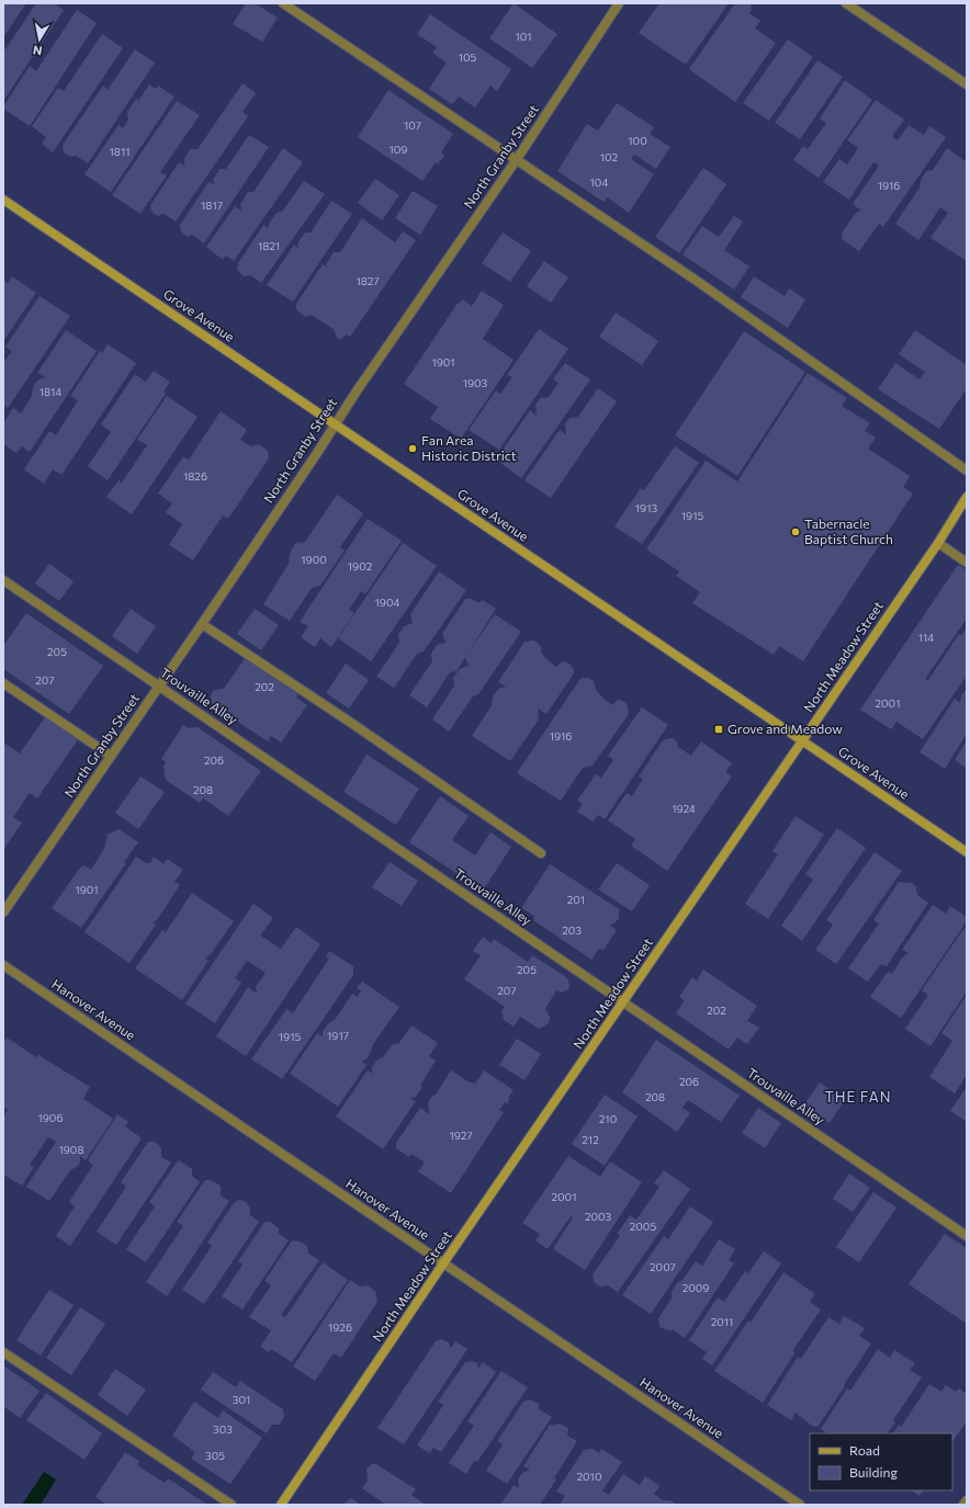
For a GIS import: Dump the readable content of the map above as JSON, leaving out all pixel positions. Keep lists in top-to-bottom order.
{
  "streets": {
    "main road": ["Grove Avenue", "North Meadow Street"],
    "street": ["North Granby Street", "Trouvaille Alley", "Hanover Avenue"]
  },
  "crossings": [
    ["North Granby Street", "Grove Avenue"],
    ["North Granby Street", "Trouvaille Alley"],
    ["Grove Avenue", "North Meadow Street"],
    ["North Meadow Street", "Trouvaille Alley"],
    ["North Meadow Street", "Hanover Avenue"]
  ],
  "districts": ["THE FAN"],
  "places": {
    "other": ["Fan Area Historic District", "Tabernacle Baptist Church"],
    "transit": ["Grove and Meadow"]
  },
  "house_numbers": [
    "101",
    "105",
    "107",
    "100",
    "109",
    "1811",
    "102",
    "104",
    "1916",
    "1817",
    "1821",
    "1827",
    "1901",
    "1903",
    "1814",
    "1826",
    "1913",
    "1915",
    "1900",
    "1902",
    "1904",
    "114",
    "205",
    "207",
    "202",
    "2001",
    "1916",
    "206",
    "208",
    "1924",
    "1901",
    "201",
    "203",
    "205",
    "207",
    "202",
    "1917",
    "1915",
    "206",
    "208",
    "1906",
    "210",
    "1927",
    "212",
    "1908",
    "2001",
    "2003",
    "2005",
    "2007",
    "2009",
    "2011",
    "1926",
    "301",
    "303",
    "305",
    "2010"
  ],
  "legend": ["Road", "Building"],
  "north": "bottom"
}
